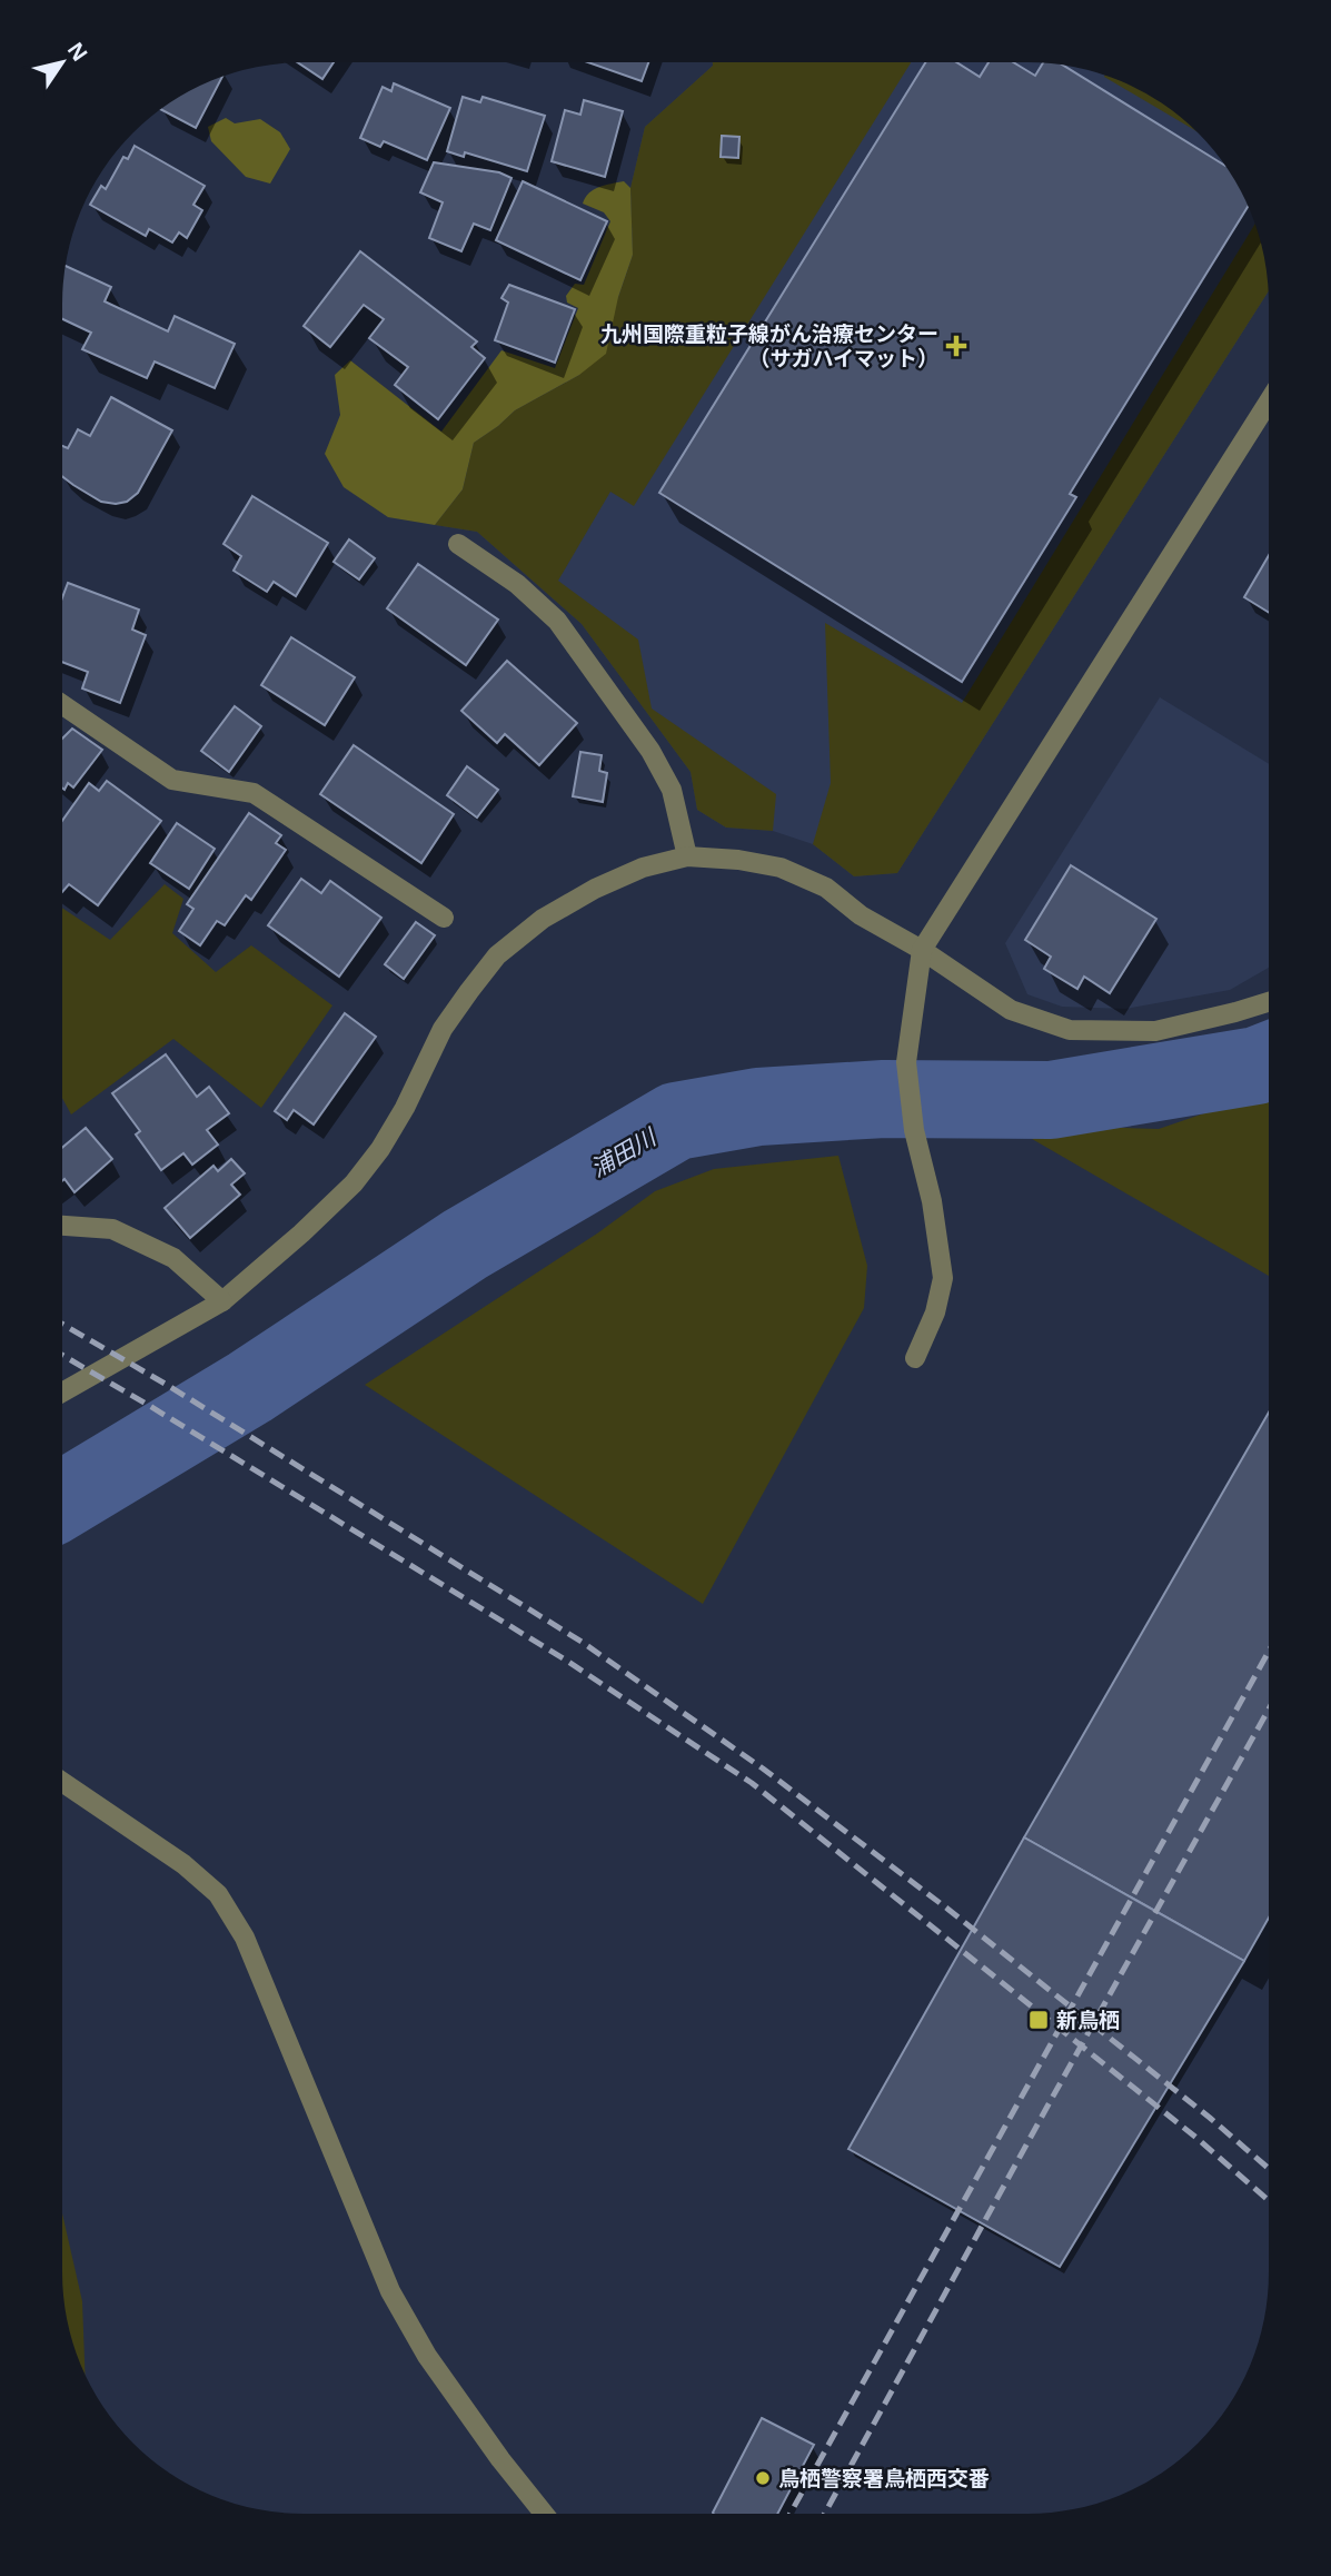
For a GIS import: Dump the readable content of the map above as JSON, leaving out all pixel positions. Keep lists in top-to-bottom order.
{
  "water": ["浦田川"],
  "places": {
    "health": ["九州国際重粒子線がん治療センター （サガハイマット）"],
    "transit": ["新鳥栖"],
    "other": ["鳥栖警察署鳥栖西交番"]
  },
  "north": "top right"
}
